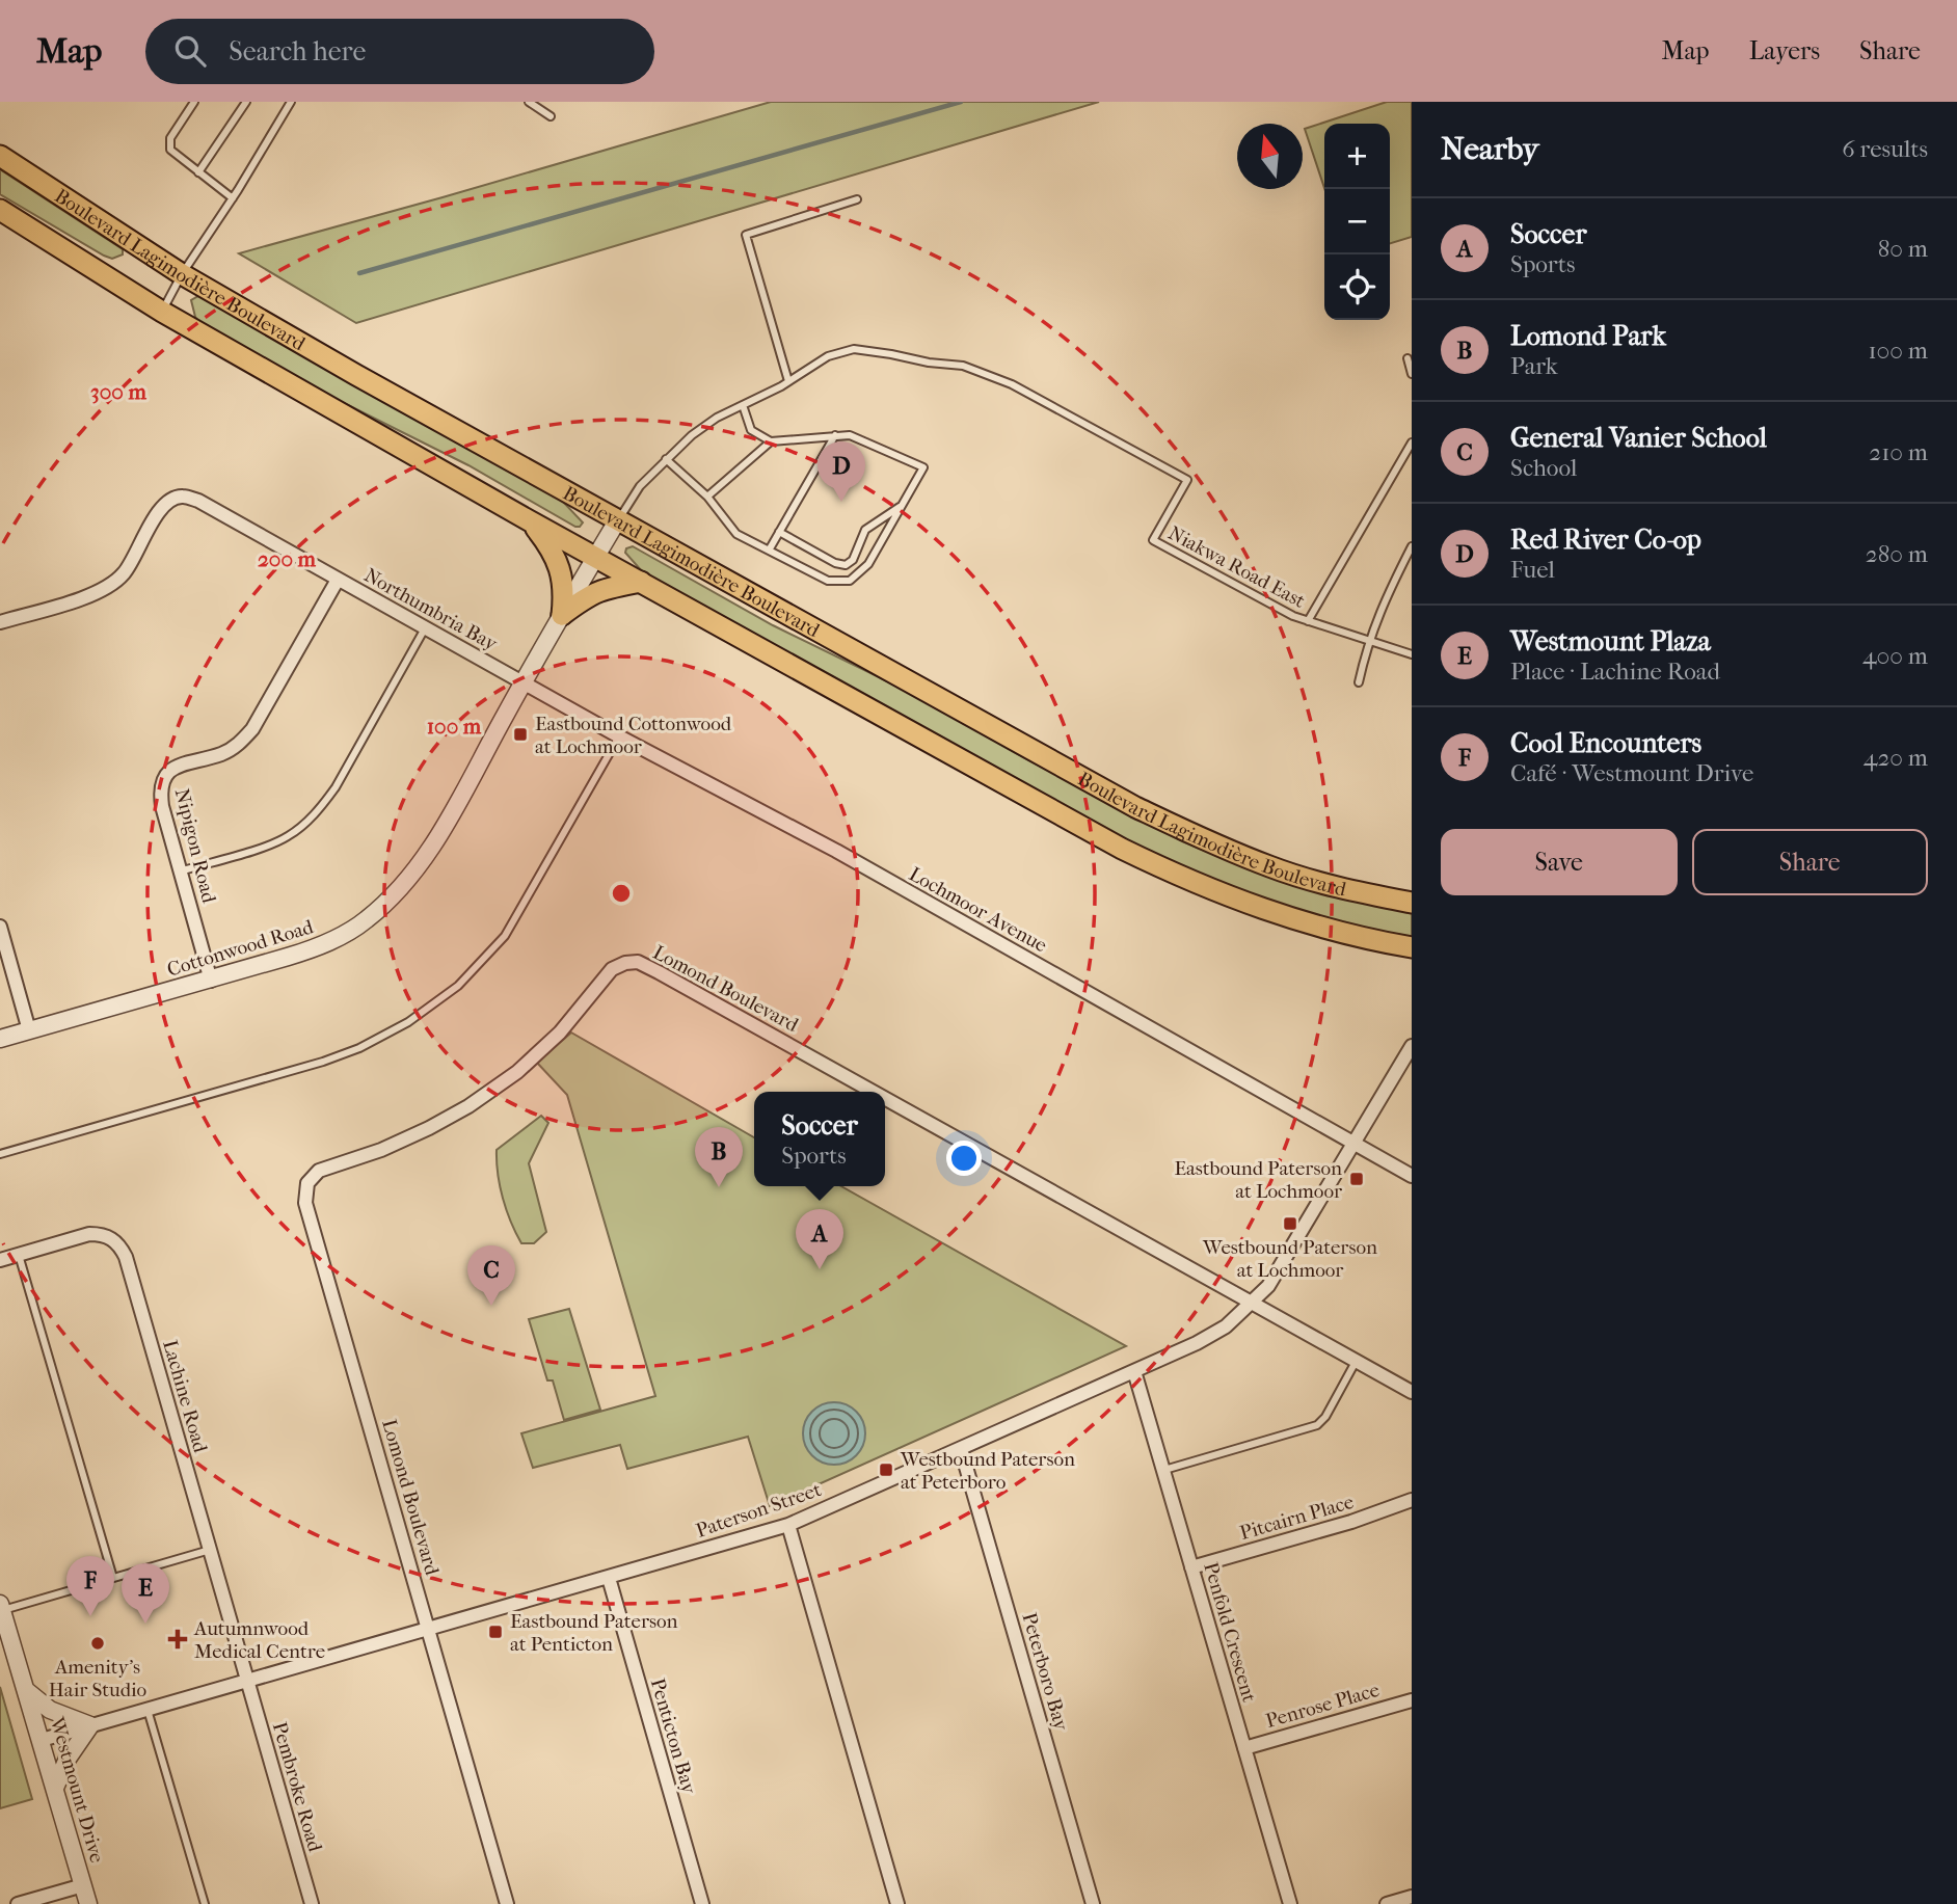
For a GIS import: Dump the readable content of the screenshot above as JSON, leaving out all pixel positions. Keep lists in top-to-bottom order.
{
  "streets": {
    "main road": ["Boulevard Lagimodière Boulevard"],
    "street": [
      "Northumbria Bay",
      "Nipigon Road",
      "Lochmoor Avenue",
      "Cottonwood Road",
      "Lomond Boulevard",
      "Lachine Road",
      "Paterson Street",
      "Pitcairn Place",
      "Penfold Crescent",
      "Peterboro Bay",
      "Penrose Place",
      "Penticton Bay",
      "Pembroke Road",
      "Westmount Drive"
    ],
    "lane": ["Niakwa Road East"]
  },
  "crossings": [
    ["Boulevard Lagimodière Boulevard", "Cottonwood Road"],
    ["Northumbria Bay", "Nipigon Road"],
    ["Northumbria Bay", "Lochmoor Avenue"],
    ["Northumbria Bay", "Cottonwood Road"],
    ["Nipigon Road", "Cottonwood Road"],
    ["Lochmoor Avenue", "Cottonwood Road"],
    ["Lochmoor Avenue", "Paterson Street"],
    ["Lomond Boulevard", "Paterson Street"],
    ["Lachine Road", "Paterson Street"],
    ["Lachine Road", "Pembroke Road"],
    ["Paterson Street", "Penfold Crescent"],
    ["Paterson Street", "Peterboro Bay"],
    ["Paterson Street", "Penticton Bay"],
    ["Paterson Street", "Pembroke Road"],
    ["Paterson Street", "Westmount Drive"],
    ["Pitcairn Place", "Penfold Crescent"],
    ["Penfold Crescent", "Penrose Place"]
  ],
  "places": {
    "transit": [
      "Eastbound Cottonwood at Lochmoor",
      "Eastbound Paterson at Lochmoor",
      "Westbound Paterson at Lochmoor",
      "Westbound Paterson at Peterboro",
      "Eastbound Paterson at Penticton"
    ],
    "health": ["Autumnwood Medical Centre"],
    "other": ["Amenity's Hair Studio"]
  },
  "north": "top",
  "page": {
    "header": "Map",
    "search": "Search here",
    "nav": ["Map", "Layers", "Share"],
    "heading": ["Nearby", "6 results"],
    "map_buttons": ["+", "−"],
    "list": [
      {
        "mark": "A",
        "name": "Soccer",
        "note": "Sports",
        "value": "80 m"
      },
      {
        "mark": "B",
        "name": "Lomond Park",
        "note": "Park",
        "value": "100 m"
      },
      {
        "mark": "C",
        "name": "General Vanier School",
        "note": "School",
        "value": "210 m"
      },
      {
        "mark": "D",
        "name": "Red River Co-op",
        "note": "Fuel",
        "value": "280 m"
      },
      {
        "mark": "E",
        "name": "Westmount Plaza",
        "note": "Place · Lachine Road",
        "value": "400 m"
      },
      {
        "mark": "F",
        "name": "Cool Encounters",
        "note": "Café · Westmount Drive",
        "value": "420 m"
      }
    ],
    "pins": [
      "D",
      "B",
      "A",
      "C",
      "F",
      "E"
    ],
    "buttons": ["Save", "Share"],
    "popup": ["Soccer", "Sports"]
  },
  "rings": ["300 m", "200 m", "100 m"]
}
